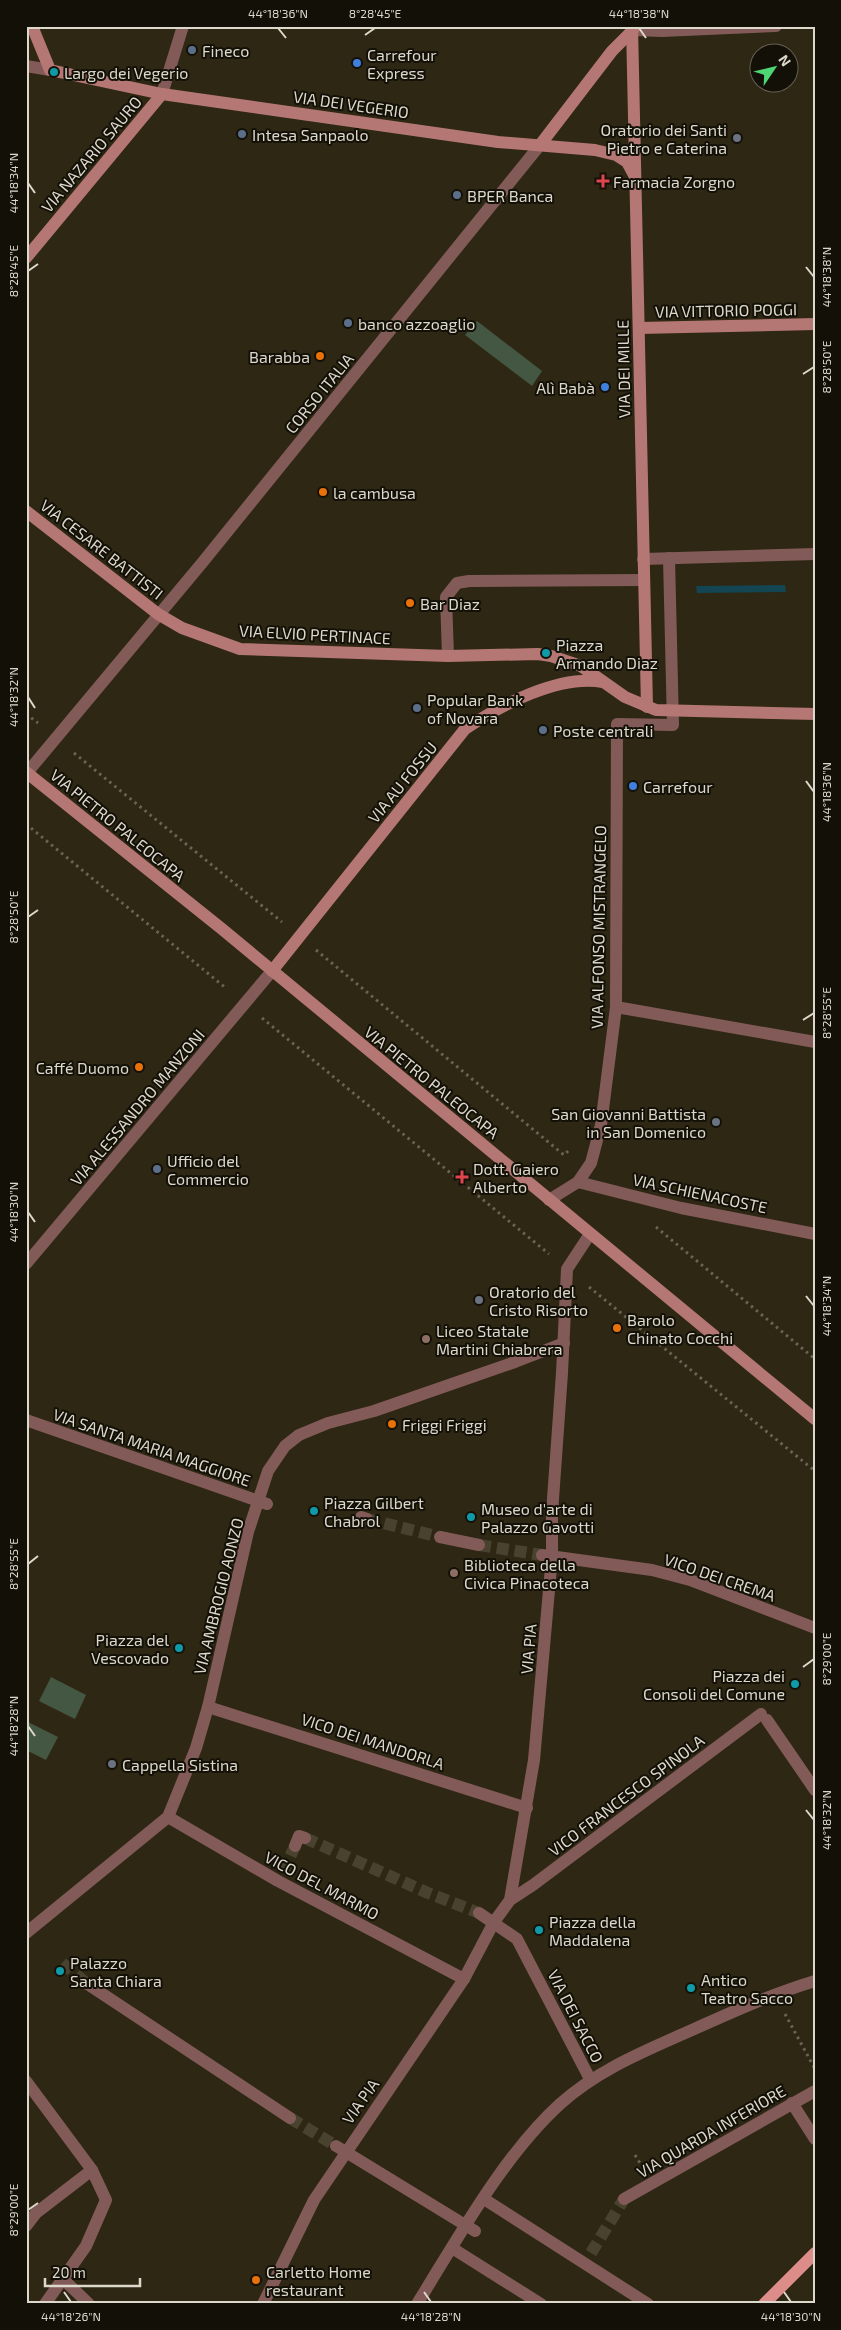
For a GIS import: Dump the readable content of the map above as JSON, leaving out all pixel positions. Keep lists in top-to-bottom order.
{
  "streets": {
    "street": [
      "VIA DEI VEGERIO",
      "VIA NAZARIO SAURO",
      "VIA VITTORIO POGGI",
      "VIA DEI MILLE",
      "CORSO ITALIA",
      "VIA CESARE BATTISTI",
      "VIA ELVIO PERTINACE",
      "VIA AU FOSSU",
      "VIA PIETRO PALEOCAPA",
      "VIA ALFONSO MISTRANGELO",
      "VIA ALESSANDRO MANZONI",
      "VIA SCHIENACOSTE",
      "VIA SANTA MARIA MAGGIORE",
      "VICO DEI CREMA",
      "VIA AMBROGIO AONZO",
      "VIA PIA",
      "VICO DEI MANDORLA",
      "VICO FRANCESCO SPINOLA",
      "VICO DEL MARMO",
      "VIA DEI SACCO",
      "VIA QUARDA INFERIORE"
    ]
  },
  "crossings": [
    ["VIA DEI VEGERIO", "VIA NAZARIO SAURO"],
    ["VIA DEI VEGERIO", "VIA DEI MILLE"],
    ["VIA DEI VEGERIO", "CORSO ITALIA"],
    ["VIA VITTORIO POGGI", "VIA DEI MILLE"],
    ["VIA DEI MILLE", "CORSO ITALIA"],
    ["CORSO ITALIA", "VIA CESARE BATTISTI"],
    ["CORSO ITALIA", "VIA ELVIO PERTINACE"],
    ["CORSO ITALIA", "VIA PIETRO PALEOCAPA"],
    ["VIA CESARE BATTISTI", "VIA ELVIO PERTINACE"],
    ["VIA AU FOSSU", "VIA PIETRO PALEOCAPA"],
    ["VIA AU FOSSU", "VIA ALESSANDRO MANZONI"],
    ["VIA PIETRO PALEOCAPA", "VIA ALFONSO MISTRANGELO"],
    ["VIA PIETRO PALEOCAPA", "VIA ALESSANDRO MANZONI"],
    ["VIA ALFONSO MISTRANGELO", "VIA SCHIENACOSTE"],
    ["VIA SANTA MARIA MAGGIORE", "VIA AMBROGIO AONZO"],
    ["VICO DEI CREMA", "VIA PIA"],
    ["VIA AMBROGIO AONZO", "VIA PIA"],
    ["VIA AMBROGIO AONZO", "VICO DEI MANDORLA"],
    ["VIA AMBROGIO AONZO", "VICO DEL MARMO"],
    ["VIA PIA", "VICO DEI MANDORLA"],
    ["VIA PIA", "VICO FRANCESCO SPINOLA"],
    ["VIA PIA", "VICO DEL MARMO"],
    ["VIA PIA", "VIA DEI SACCO"]
  ],
  "places": {
    "other": [
      "Fineco",
      "Carrefour Express",
      "Largo dei Vegerio",
      "Intesa Sanpaolo",
      "Oratorio dei Santi Pietro e Caterina",
      "BPER Banca",
      "banco azzoaglio",
      "Barabba",
      "Alì Babà",
      "la cambusa",
      "Bar Diaz",
      "Piazza Armando Diaz",
      "Popular Bank of Novara",
      "Poste centrali",
      "Carrefour",
      "Caffé Duomo",
      "San Giovanni Battista in San Domenico",
      "Ufficio del Commercio",
      "Oratorio del Cristo Risorto",
      "Barolo Chinato Cocchi",
      "Liceo Statale Martini Chiabrera",
      "Friggi Friggi",
      "Piazza Gilbert Chabrol",
      "Museo d'arte di Palazzo Gavotti",
      "Biblioteca della Civica Pinacoteca",
      "Piazza del Vescovado",
      "Piazza dei Consoli del Comune",
      "Cappella Sistina",
      "Piazza della Maddalena",
      "Palazzo Santa Chiara",
      "Antico Teatro Sacco",
      "Carletto Home restaurant"
    ],
    "health": ["Farmacia Zorgno", "Dott. Gaiero Alberto"]
  },
  "scale_bar": "20 m",
  "north": "top right",
  "coordinates": [
    "44°18'36\"N",
    "8°28'45\"E",
    "44°18'38\"N",
    "44°18'34\"N",
    "8°28'50\"E",
    "44°18'32\"N",
    "8°28'55\"E",
    "44°18'30\"N",
    "8°29'00\"E",
    "44°18'28\"N",
    "44°18'26\"N"
  ]
}
